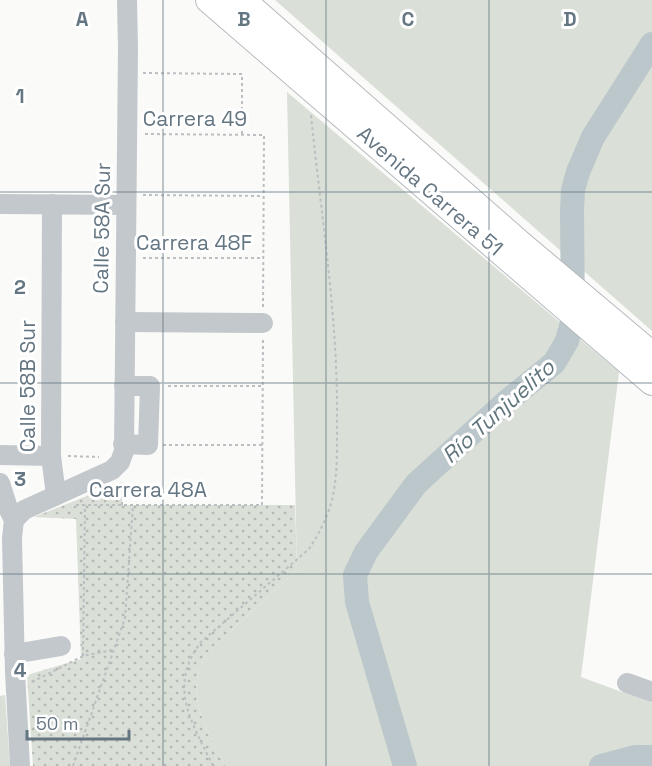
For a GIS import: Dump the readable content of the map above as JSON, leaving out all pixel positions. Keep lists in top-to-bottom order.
{
  "streets": {
    "main road": ["Avenida Carrera 51"],
    "street": ["Calle 58A Sur", "Calle 58B Sur"],
    "path": ["Carrera 49", "Carrera 48F", "Carrera 48A"]
  },
  "crossings": [
    ["Carrera 49", "Calle 58A Sur"],
    ["Calle 58A Sur", "Carrera 48F"]
  ],
  "water": ["Río Tunjuelito"],
  "scale_bar": "50 m",
  "grid": {
    "columns": [
      "A",
      "B",
      "C",
      "D"
    ],
    "rows": [
      "1",
      "2",
      "3",
      "4"
    ]
  }
}
